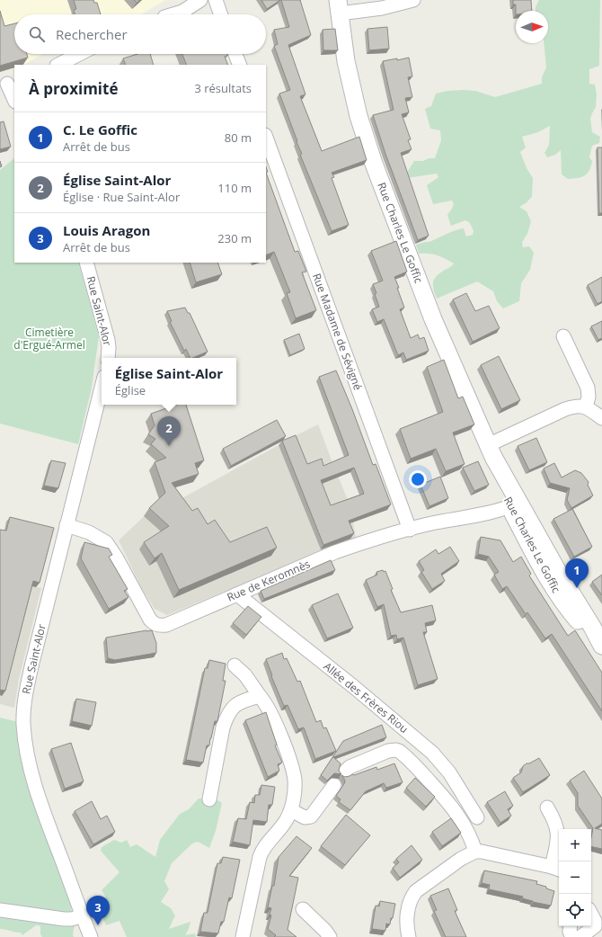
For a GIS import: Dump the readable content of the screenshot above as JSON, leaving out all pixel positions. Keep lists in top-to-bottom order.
{
  "streets": {
    "street": [
      "Rue Charles Le Goffic",
      "Rue Saint-Alor",
      "Rue Madame de Sévigné",
      "Rue de Keromnès",
      "Allée des Frères Riou"
    ]
  },
  "crossings": [
    ["Rue Charles Le Goffic", "Rue de Keromnès"],
    ["Rue Saint-Alor", "Rue de Keromnès"],
    ["Rue Madame de Sévigné", "Rue de Keromnès"],
    ["Rue de Keromnès", "Allée des Frères Riou"]
  ],
  "parks": ["Cimetière d'Ergué-Armel"],
  "north": "right",
  "page": {
    "search": "Rechercher",
    "heading": ["À proximité", "3 résultats"],
    "list": [
      {
        "mark": "1",
        "name": "C. Le Goffic",
        "note": "Arrêt de bus",
        "value": "80 m"
      },
      {
        "mark": "2",
        "name": "Église Saint-Alor",
        "note": "Église · Rue Saint-Alor",
        "value": "110 m"
      },
      {
        "mark": "3",
        "name": "Louis Aragon",
        "note": "Arrêt de bus",
        "value": "230 m"
      }
    ],
    "popup": ["Église Saint-Alor", "Église"],
    "pins": ["2", "1", "3"],
    "map_buttons": ["+", "−"]
  }
}
